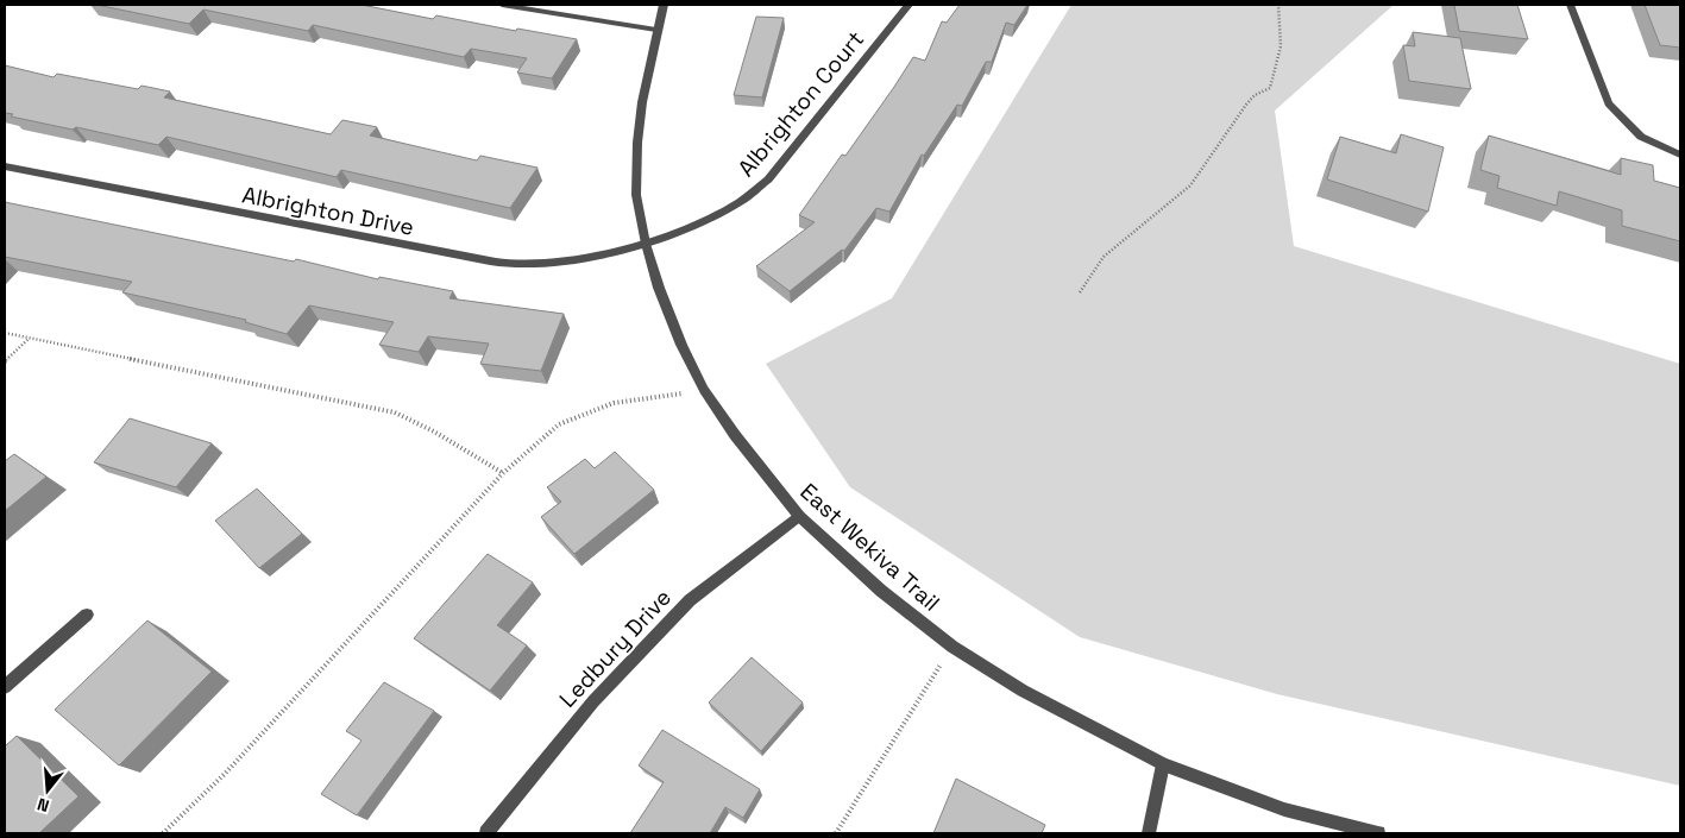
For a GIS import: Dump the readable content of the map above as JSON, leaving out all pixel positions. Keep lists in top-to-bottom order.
{
  "streets": {
    "street": [
      "Albrighton Court",
      "Albrighton Drive",
      "East Wekiva Trail",
      "Ledbury Drive"
    ]
  },
  "crossings": [
    ["Albrighton Court", "Albrighton Drive"],
    ["Albrighton Court", "East Wekiva Trail"],
    ["Albrighton Drive", "East Wekiva Trail"],
    ["East Wekiva Trail", "Ledbury Drive"]
  ],
  "north": "bottom"
}
